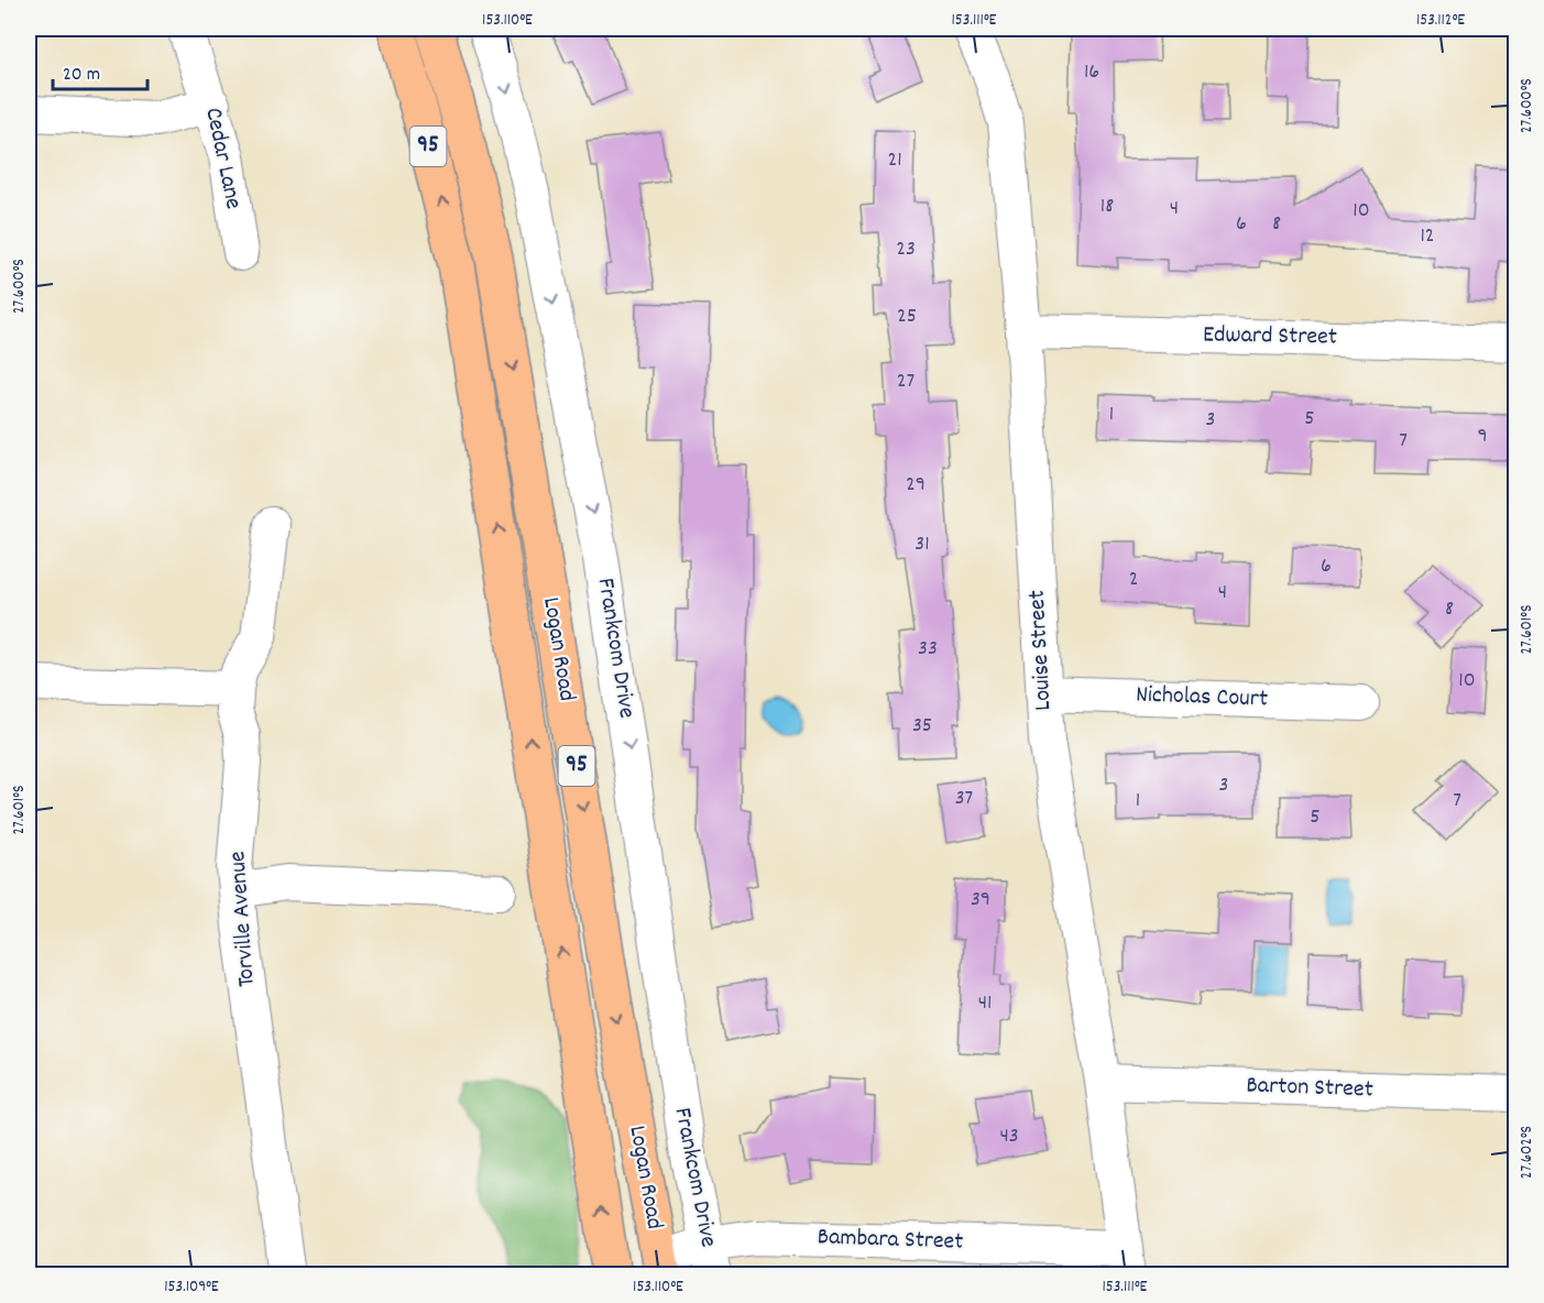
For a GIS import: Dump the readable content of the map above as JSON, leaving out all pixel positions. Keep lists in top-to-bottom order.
{
  "streets": {
    "main road": ["95", "Logan Road"],
    "street": [
      "Cedar Lane",
      "Edward Street",
      "Frankcom Drive",
      "Louise Street",
      "Nicholas Court",
      "Torville Avenue",
      "Barton Street",
      "Bambara Street"
    ]
  },
  "crossings": [
    ["Edward Street", "Louise Street"],
    ["Frankcom Drive", "Bambara Street"],
    ["Logan Road", "Bambara Street"],
    ["Louise Street", "Nicholas Court"],
    ["Louise Street", "Barton Street"],
    ["Louise Street", "Bambara Street"]
  ],
  "one_way": ["Frankcom Drive"],
  "house_numbers": [
    "16",
    "21",
    "18",
    "4",
    "10",
    "6",
    "8",
    "12",
    "23",
    "25",
    "27",
    "1",
    "5",
    "3",
    "9",
    "7",
    "29",
    "31",
    "6",
    "2",
    "4",
    "8",
    "33",
    "10",
    "35",
    "3",
    "37",
    "1",
    "7",
    "5",
    "39",
    "41",
    "43"
  ],
  "scale_bar": "20 m",
  "coordinates": [
    "153.110°E",
    "153.111°E",
    "153.112°E",
    "27.600°S",
    "27.601°S",
    "27.602°S",
    "153.109°E"
  ]
}
